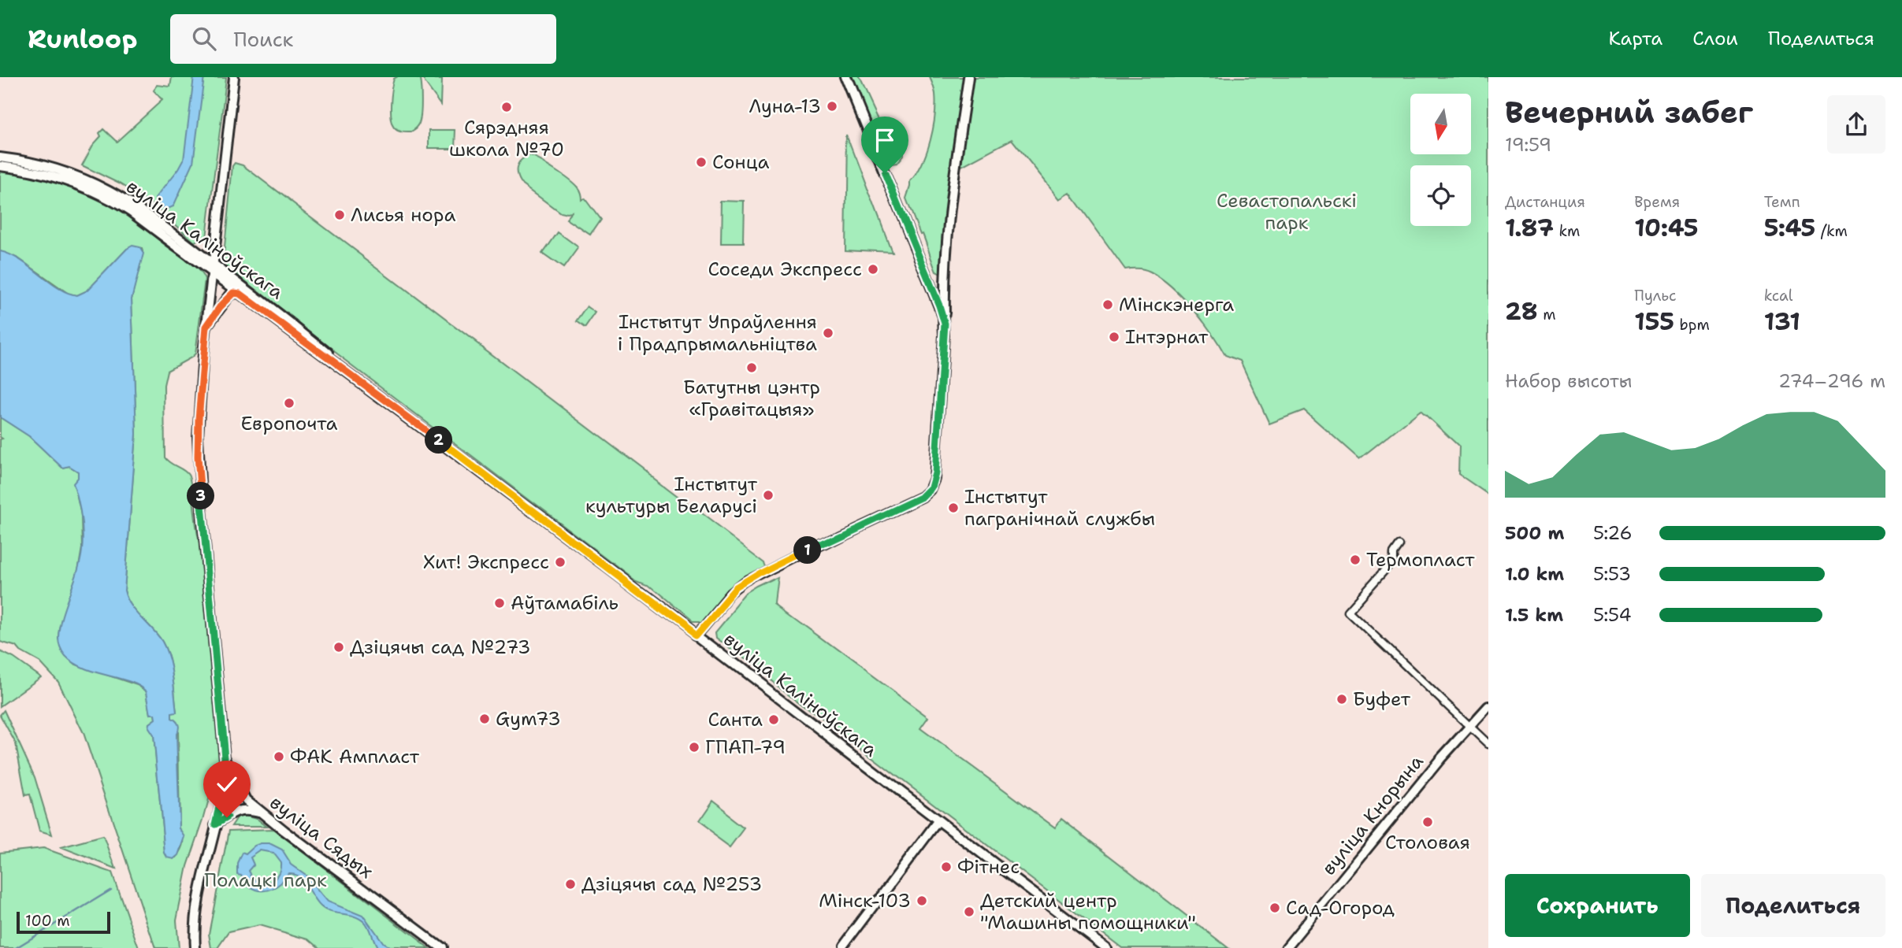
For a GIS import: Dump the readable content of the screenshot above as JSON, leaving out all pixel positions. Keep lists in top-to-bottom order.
{
  "streets": {
    "main road": ["вуліца Каліноўскага", "вуліца Кнорына", "вуліца Сядых"]
  },
  "crossings": [
    ["вуліца Каліноўскага", "вуліца Сядых"]
  ],
  "parks": ["Севастопальскі парк", "Полацкі парк"],
  "places": [
    "Луна-13",
    "Сярэдняя школа №70",
    "Сонца",
    "Лисья нора",
    "Соседи Экспресс",
    "Мінскэнерга",
    "Інстытут Упраўлення і Прадпрымальніцтва",
    "Інтэрнат",
    "Батутны цэнтр «Гравітацыя»",
    "Европочта",
    "Інстытут культуры Беларусі",
    "Інстытут пагранічнай службы",
    "Термопласт",
    "Хит! Экспресс",
    "Аўтамабіль",
    "Дзіцячы сад №273",
    "Буфет",
    "Gym73",
    "Санта",
    "ГПАП-79",
    "ФАК Ампласт",
    "Столовая",
    "Фітнес",
    "Дзіцячы сад №253",
    "Мінск-103",
    "Сад-Огород",
    "Детский центр \"Машины помощники\""
  ],
  "scale_bar": "100 m",
  "north": "bottom",
  "page": {
    "header": "Runloop",
    "search": "Поиск",
    "nav": ["Карта", "Слои", "Поделиться"],
    "heading": ["Вечерний забег", "19:59"],
    "stats": [
      ["Дистанция", "1.87 km"],
      ["Время", "10:45"],
      ["Темп", "5:45 /km"],
      ["28 m"],
      ["Пульс", "155 bpm"],
      ["kcal", "131"]
    ],
    "chart": ["Набор высоты", "274–296 m"],
    "pins": ["2", "3", "1"],
    "list": [
      {
        "name": "500 m",
        "note": "5:26"
      },
      {
        "name": "1.0 km",
        "note": "5:53"
      },
      {
        "name": "1.5 km",
        "note": "5:54"
      }
    ],
    "buttons": ["Сохранить", "Поделиться"],
    "scale": "100 m"
  }
}
